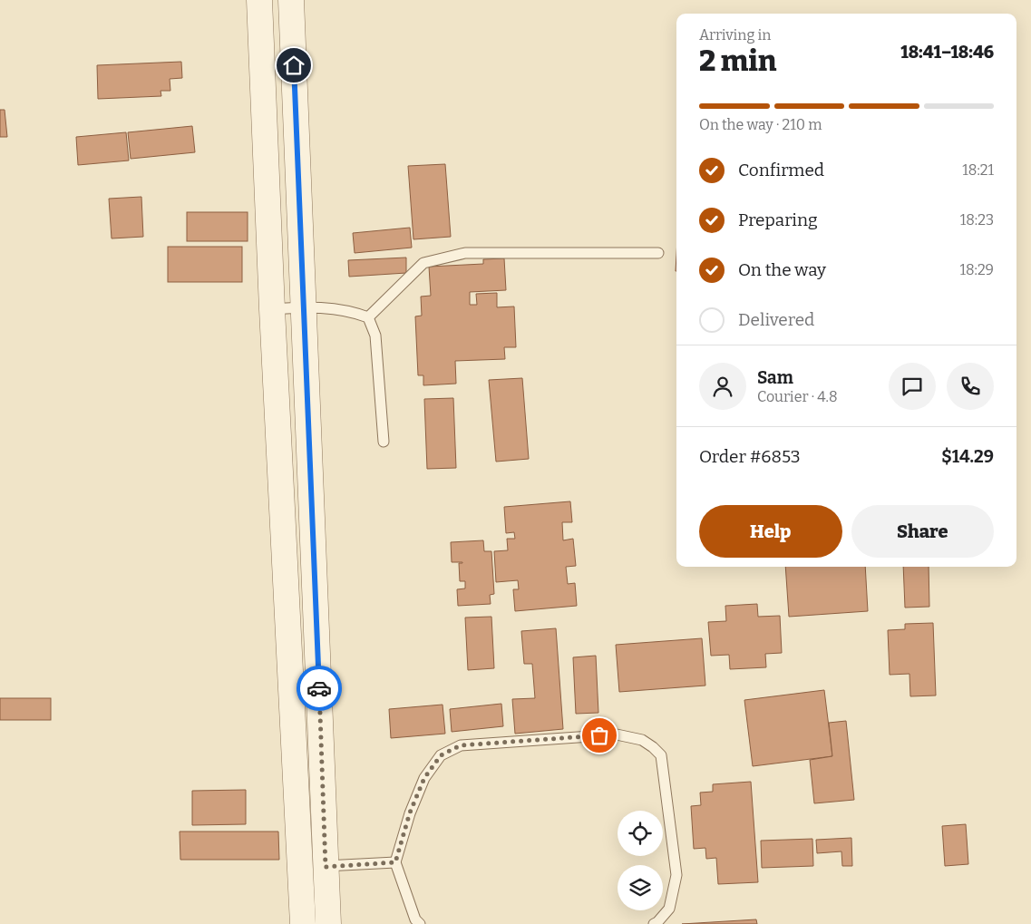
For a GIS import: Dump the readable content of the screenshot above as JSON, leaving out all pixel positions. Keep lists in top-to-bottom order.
{
  "page": {
    "heading": ["2 min", "Arriving in", "18:41–18:46"],
    "panel": [
      "Sam",
      "Courier · 4.8",
      "Order #6853",
      "$14.29"
    ],
    "bar": "On the way · 210 m",
    "list": [
      ["Confirmed", "18:21"],
      ["Preparing", "18:23"],
      ["On the way", "18:29"],
      "Delivered"
    ],
    "buttons": ["Help", "Share"]
  }
}
